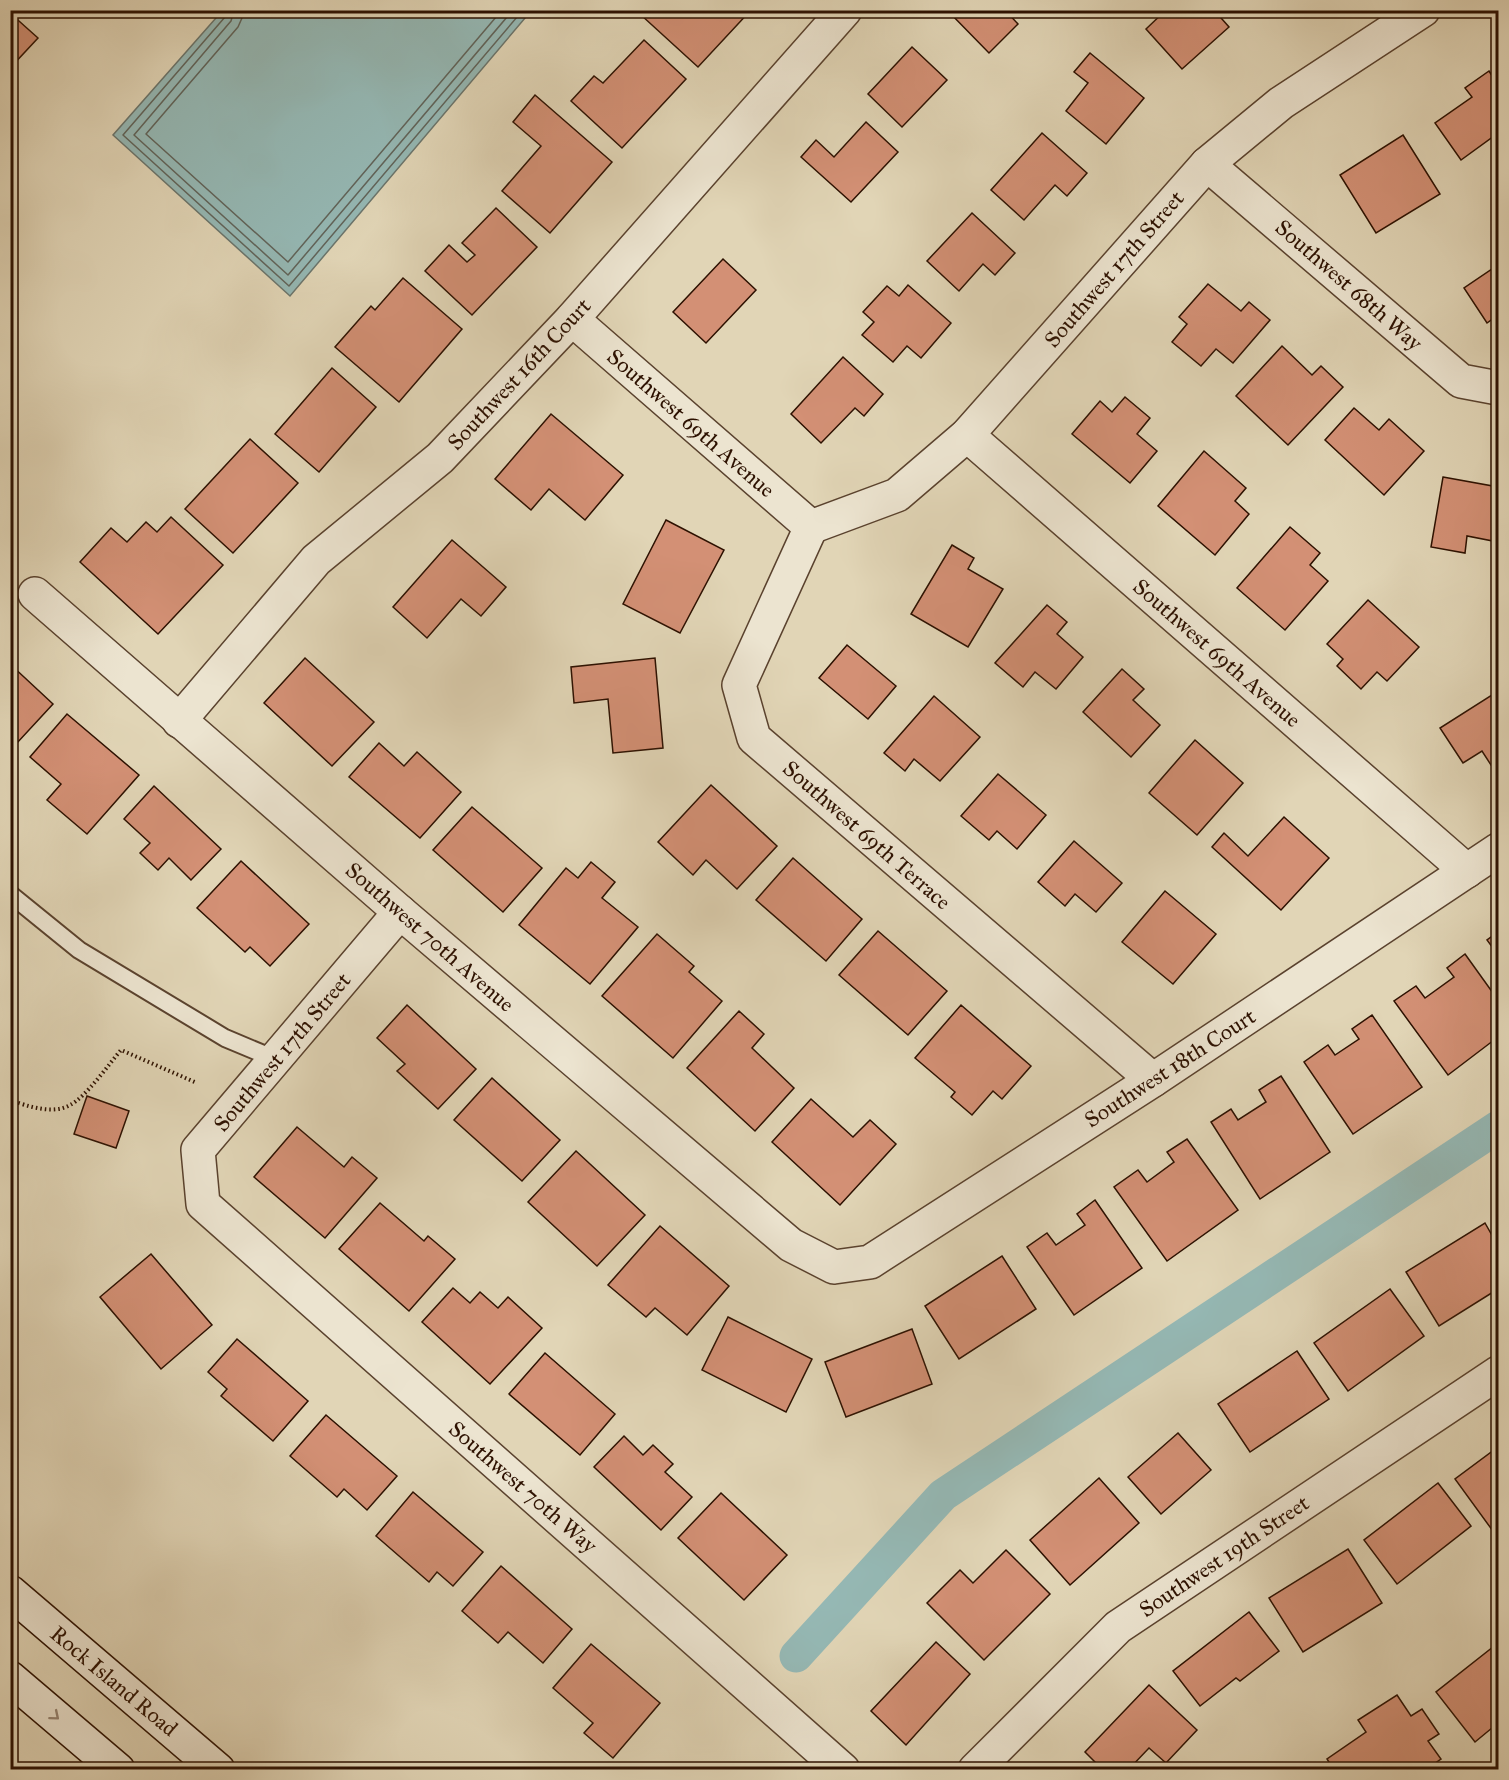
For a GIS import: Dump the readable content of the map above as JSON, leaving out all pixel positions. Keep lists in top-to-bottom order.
{
  "streets": {
    "street": [
      "Southwest 17th Street",
      "Southwest 68th Way",
      "Southwest 16th Court",
      "Southwest 69th Avenue",
      "Southwest 69th Terrace",
      "Southwest 70th Avenue",
      "Southwest 18th Court",
      "Southwest 70th Way",
      "Southwest 19th Street",
      "Rock Island Road"
    ]
  },
  "crossings": [
    ["Southwest 17th Street", "Southwest 68th Way"],
    ["Southwest 17th Street", "Southwest 69th Avenue"],
    ["Southwest 17th Street", "Southwest 69th Terrace"],
    ["Southwest 17th Street", "Southwest 70th Avenue"],
    ["Southwest 17th Street", "Southwest 70th Way"],
    ["Southwest 16th Court", "Southwest 69th Avenue"],
    ["Southwest 16th Court", "Southwest 70th Avenue"],
    ["Southwest 69th Avenue", "Southwest 69th Terrace"],
    ["Southwest 69th Avenue", "Southwest 18th Court"],
    ["Southwest 69th Terrace", "Southwest 18th Court"],
    ["Southwest 70th Avenue", "Southwest 18th Court"]
  ]
}
